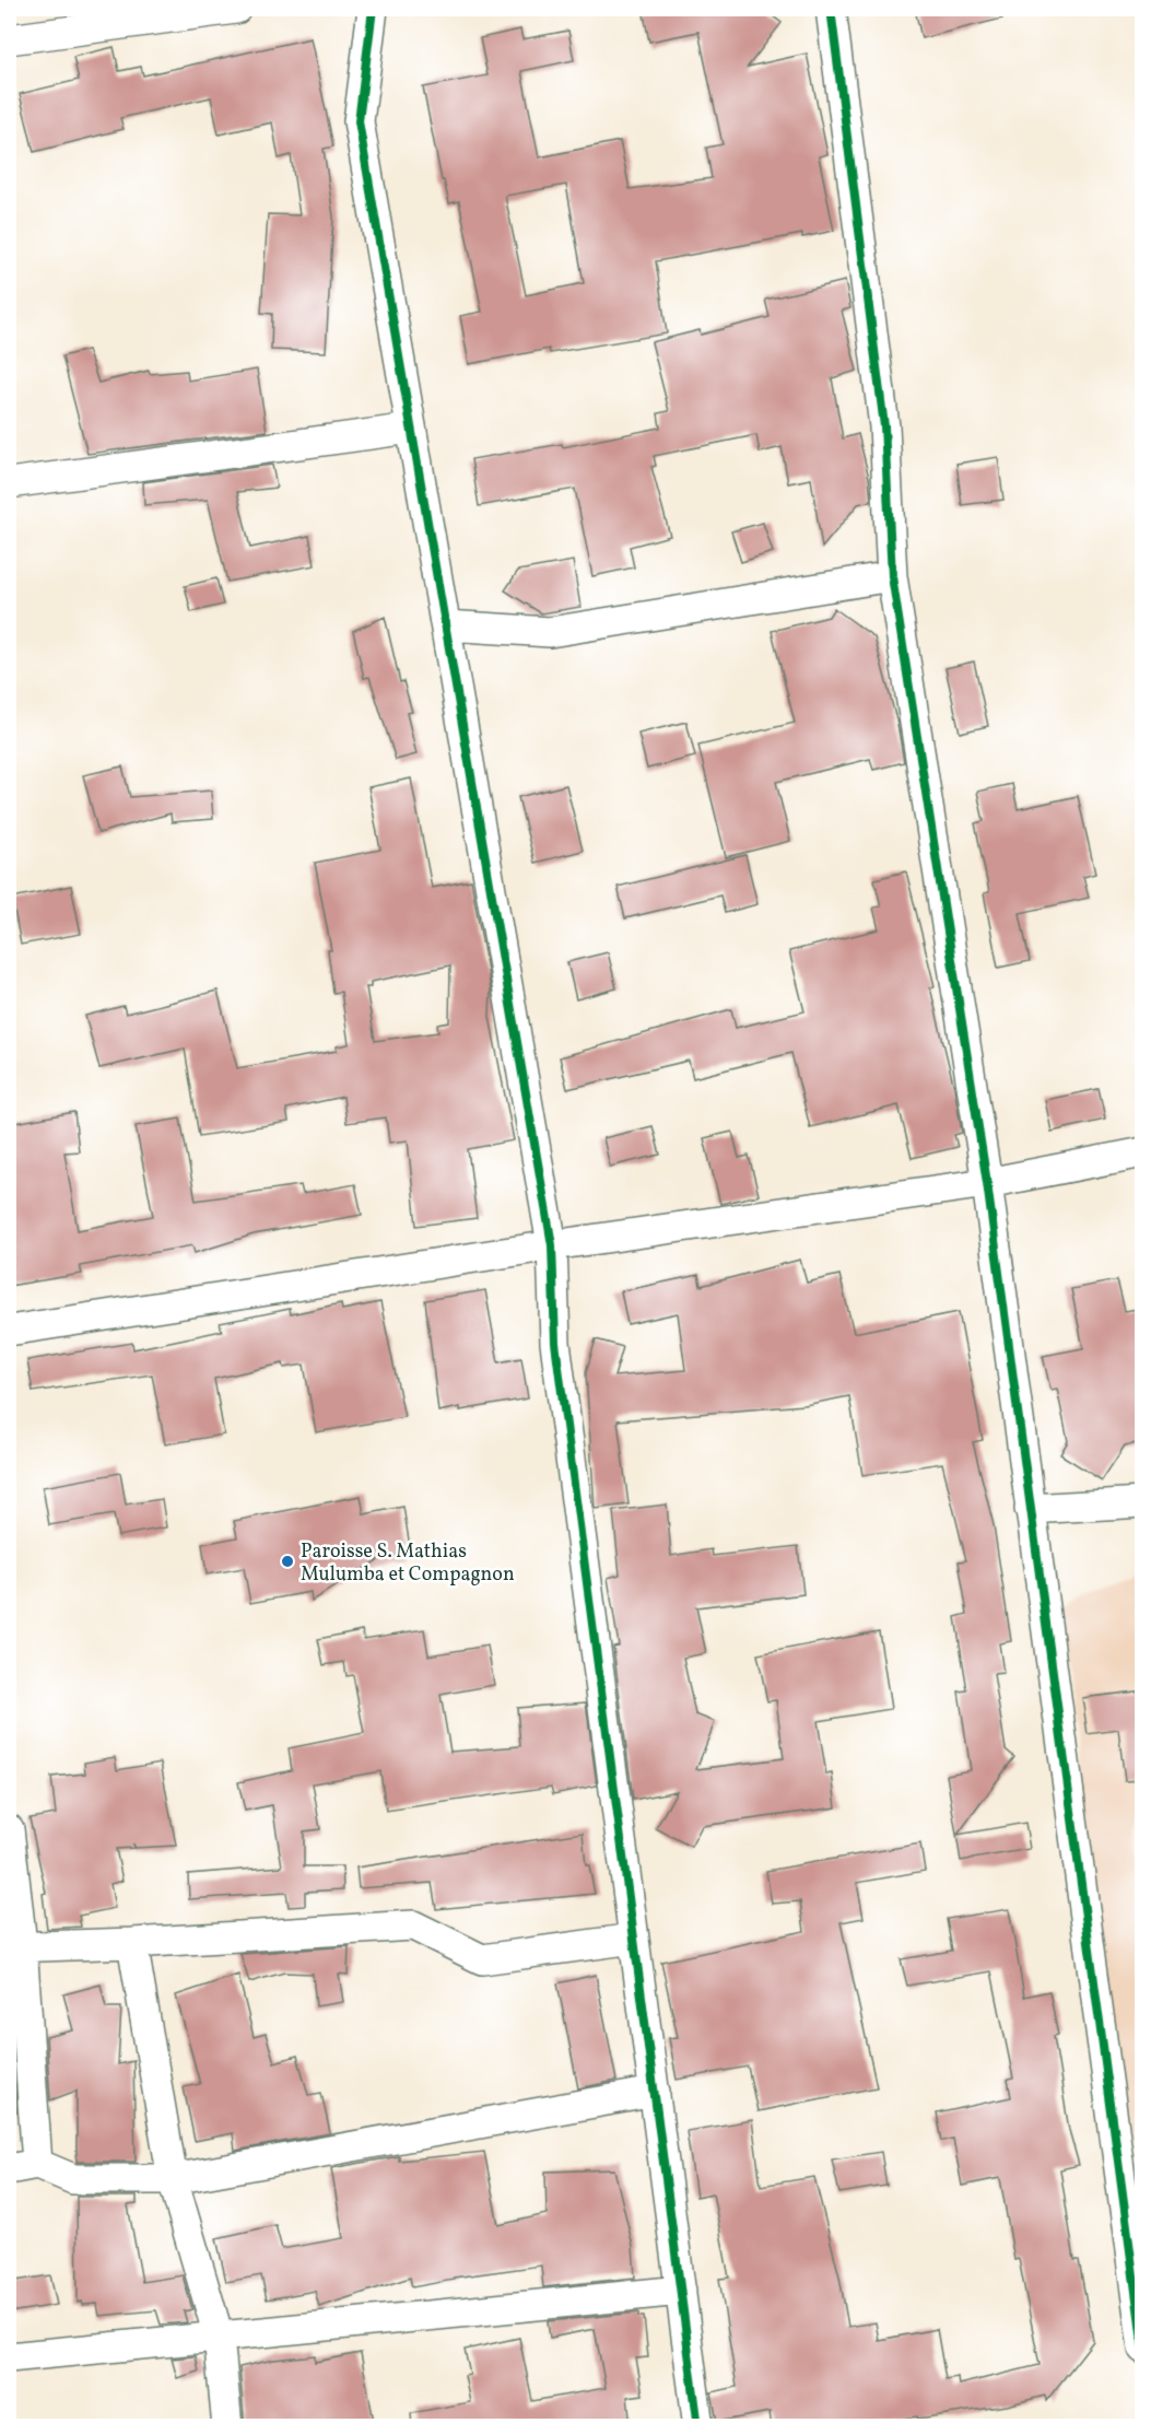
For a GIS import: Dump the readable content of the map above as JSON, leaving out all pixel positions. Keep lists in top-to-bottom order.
{
  "places": ["Paroisse S. Mathias Mulumba et Compagnon"]
}
